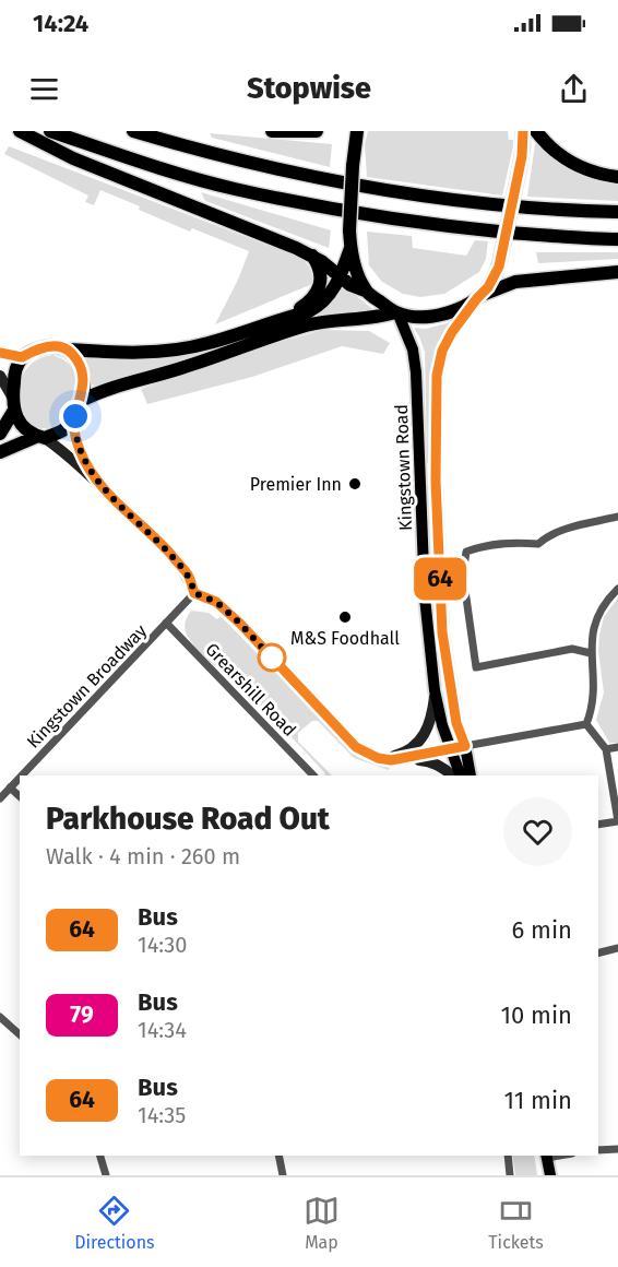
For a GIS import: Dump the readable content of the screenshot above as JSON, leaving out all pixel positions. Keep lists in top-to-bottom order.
{
  "streets": {
    "main road": ["Kingstown Road"],
    "street": ["Kingstown Broadway", "Grearshill Road"]
  },
  "crossings": [
    ["Kingstown Broadway", "Grearshill Road"]
  ],
  "places": ["Premier Inn", "M&S Foodhall"],
  "lines": ["bus line 64"],
  "page": {
    "status": "14:24",
    "header": "Stopwise",
    "on_map": "64",
    "heading": ["Parkhouse Road Out", "Walk · 4 min · 260 m"],
    "list": [
      {
        "mark": "64",
        "name": "Bus",
        "note": "14:30",
        "value": "6 min"
      },
      {
        "mark": "79",
        "name": "Bus",
        "note": "14:34",
        "value": "10 min"
      },
      {
        "mark": "64",
        "name": "Bus",
        "note": "14:35",
        "value": "11 min"
      }
    ],
    "tabs": ["Directions", "Map", "Tickets"]
  }
}
